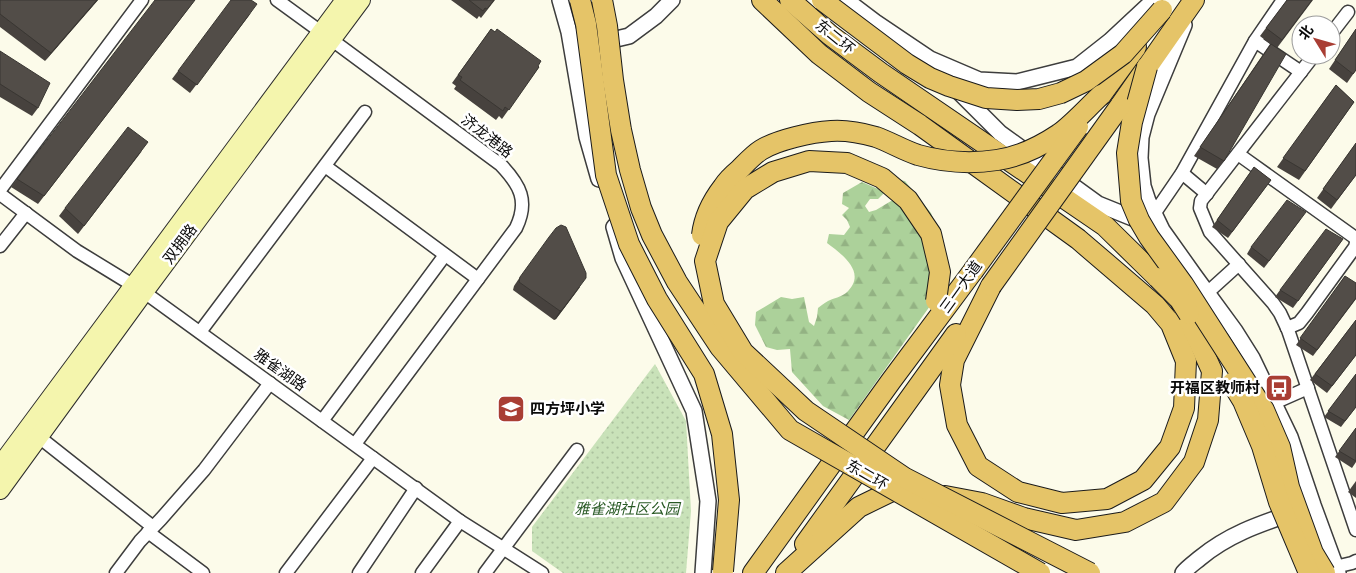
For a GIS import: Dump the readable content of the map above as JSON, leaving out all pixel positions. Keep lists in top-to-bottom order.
{
  "streets": {
    "highway": ["东二环", "三一大道"],
    "main road": ["双拥路"],
    "street": ["济龙港路", "雅雀湖路"]
  },
  "crossings": [
    ["济龙港路", "双拥路"],
    ["济龙港路", "雅雀湖路"],
    ["双拥路", "雅雀湖路"]
  ],
  "parks": ["雅雀湖社区公园"],
  "places": {
    "bus stop": ["开福区教师村"],
    "school or university": ["四方坪小学"]
  },
  "north": "top left"
}
